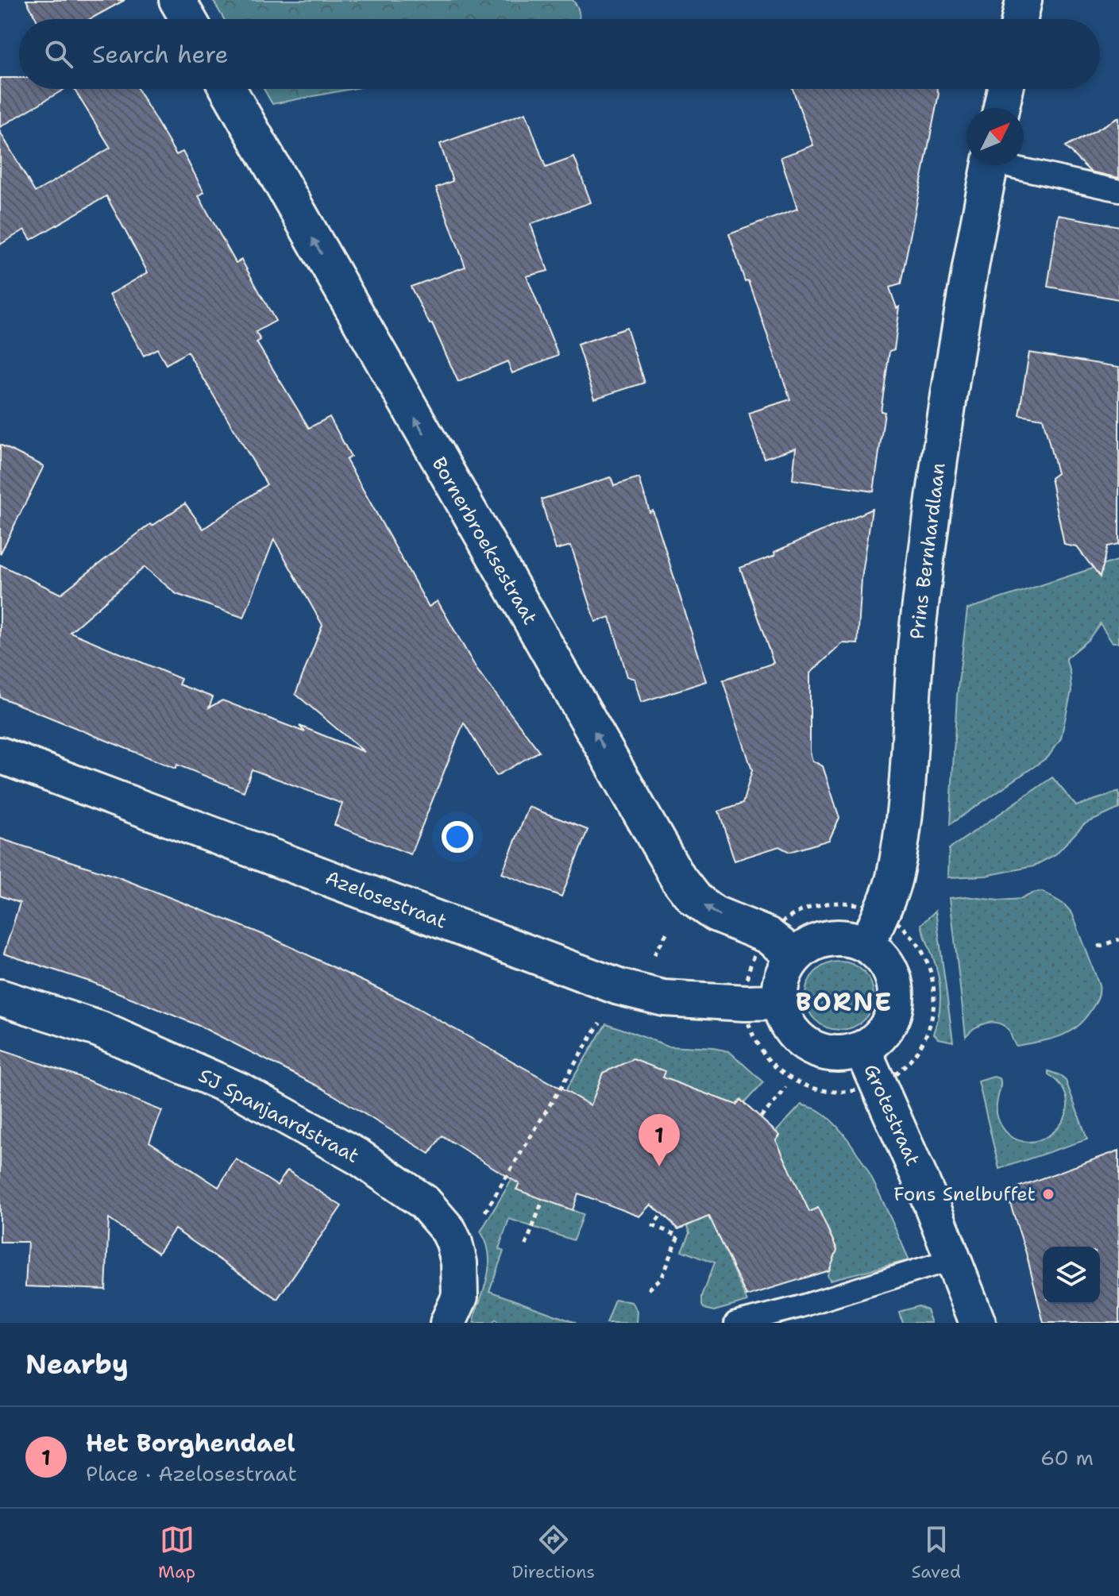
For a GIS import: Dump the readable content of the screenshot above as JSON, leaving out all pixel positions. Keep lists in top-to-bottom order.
{
  "streets": {
    "street": [
      "Bornerbroeksestraat",
      "Prins Bernhardlaan",
      "Azelosestraat",
      "Grotestraat",
      "SJ Spanjaardstraat"
    ]
  },
  "crossings": [
    ["Bornerbroeksestraat", "Prins Bernhardlaan"],
    ["Bornerbroeksestraat", "Azelosestraat"],
    ["Bornerbroeksestraat", "Grotestraat"],
    ["Prins Bernhardlaan", "Azelosestraat"],
    ["Prins Bernhardlaan", "Grotestraat"],
    ["Azelosestraat", "Grotestraat"]
  ],
  "one_way": ["Bornerbroeksestraat"],
  "districts": ["BORNE"],
  "places": ["Fons Snelbuffet"],
  "north": "top right",
  "page": {
    "search": "Search here",
    "pins": "1",
    "heading": "Nearby",
    "list": [
      {
        "mark": "1",
        "name": "Het Borghendael",
        "note": "Place · Azelosestraat",
        "value": "60 m"
      }
    ],
    "nav": ["Map", "Directions", "Saved"]
  }
}
